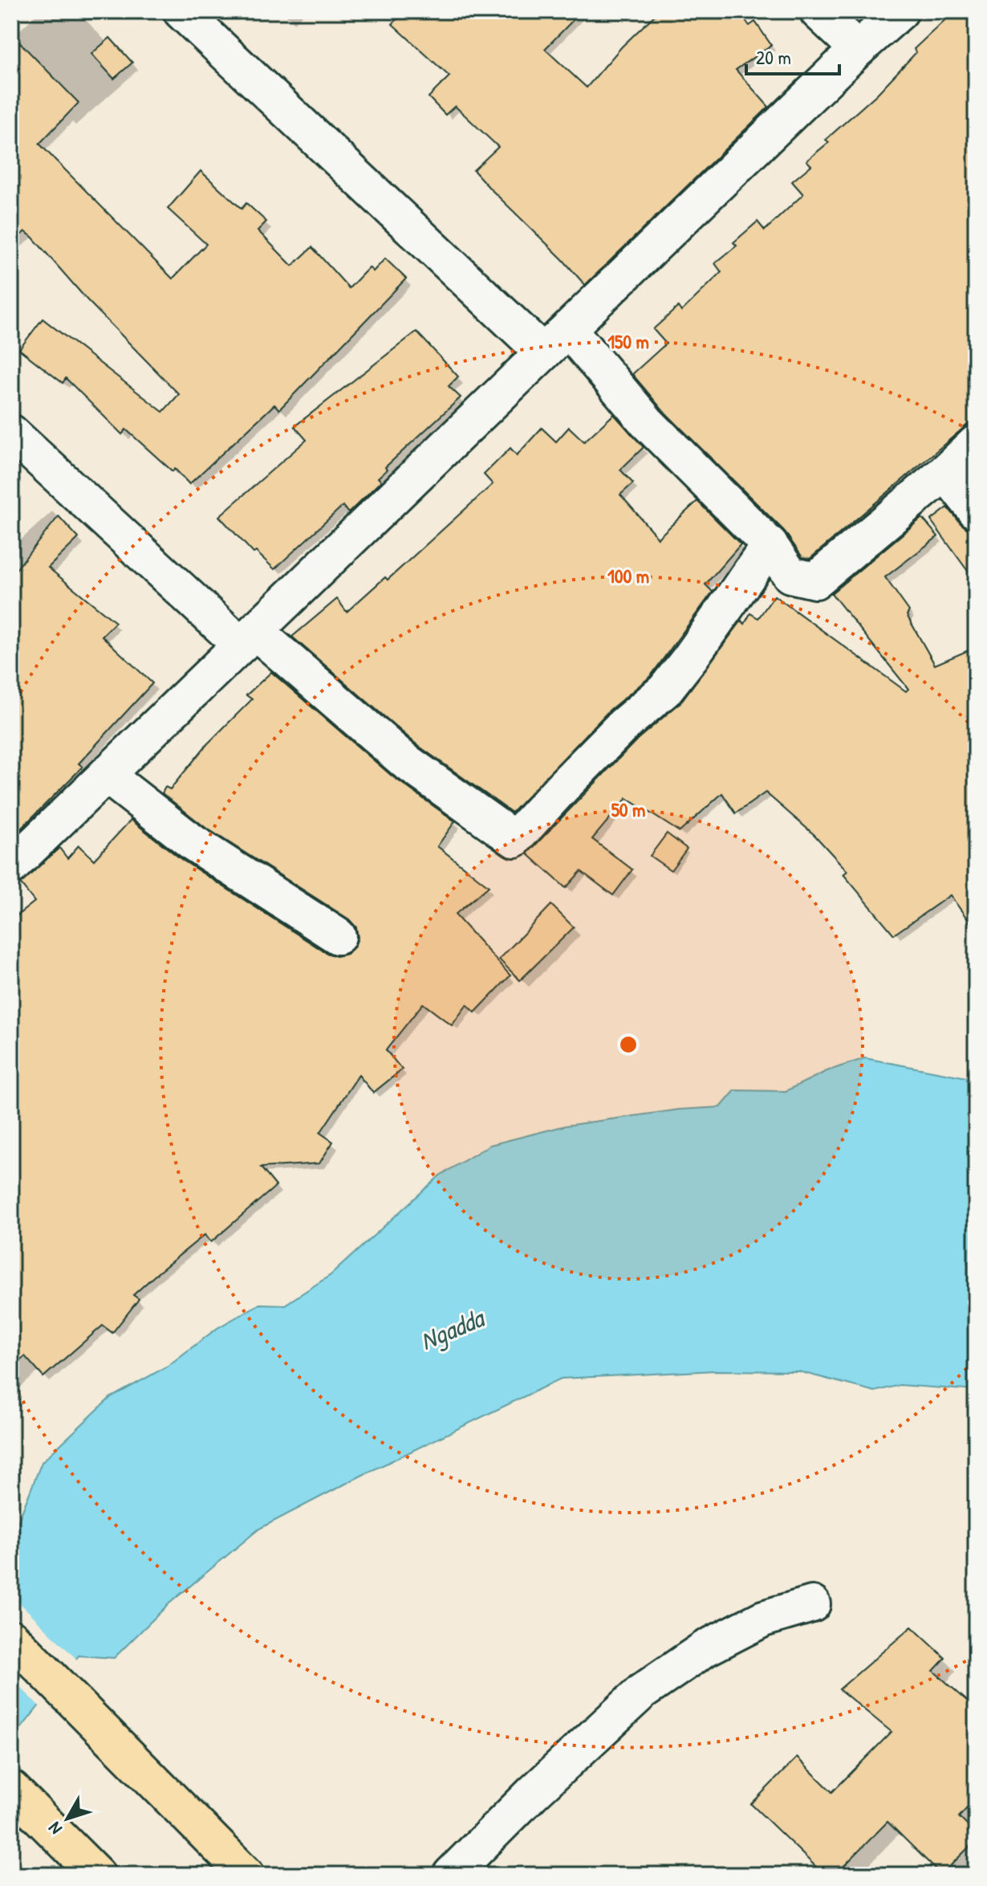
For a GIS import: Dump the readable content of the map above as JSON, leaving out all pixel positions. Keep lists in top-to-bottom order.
{
  "water": ["Ngadda"],
  "scale_bar": "20 m",
  "north": "bottom left",
  "rings": ["150 m", "100 m", "50 m"]
}
